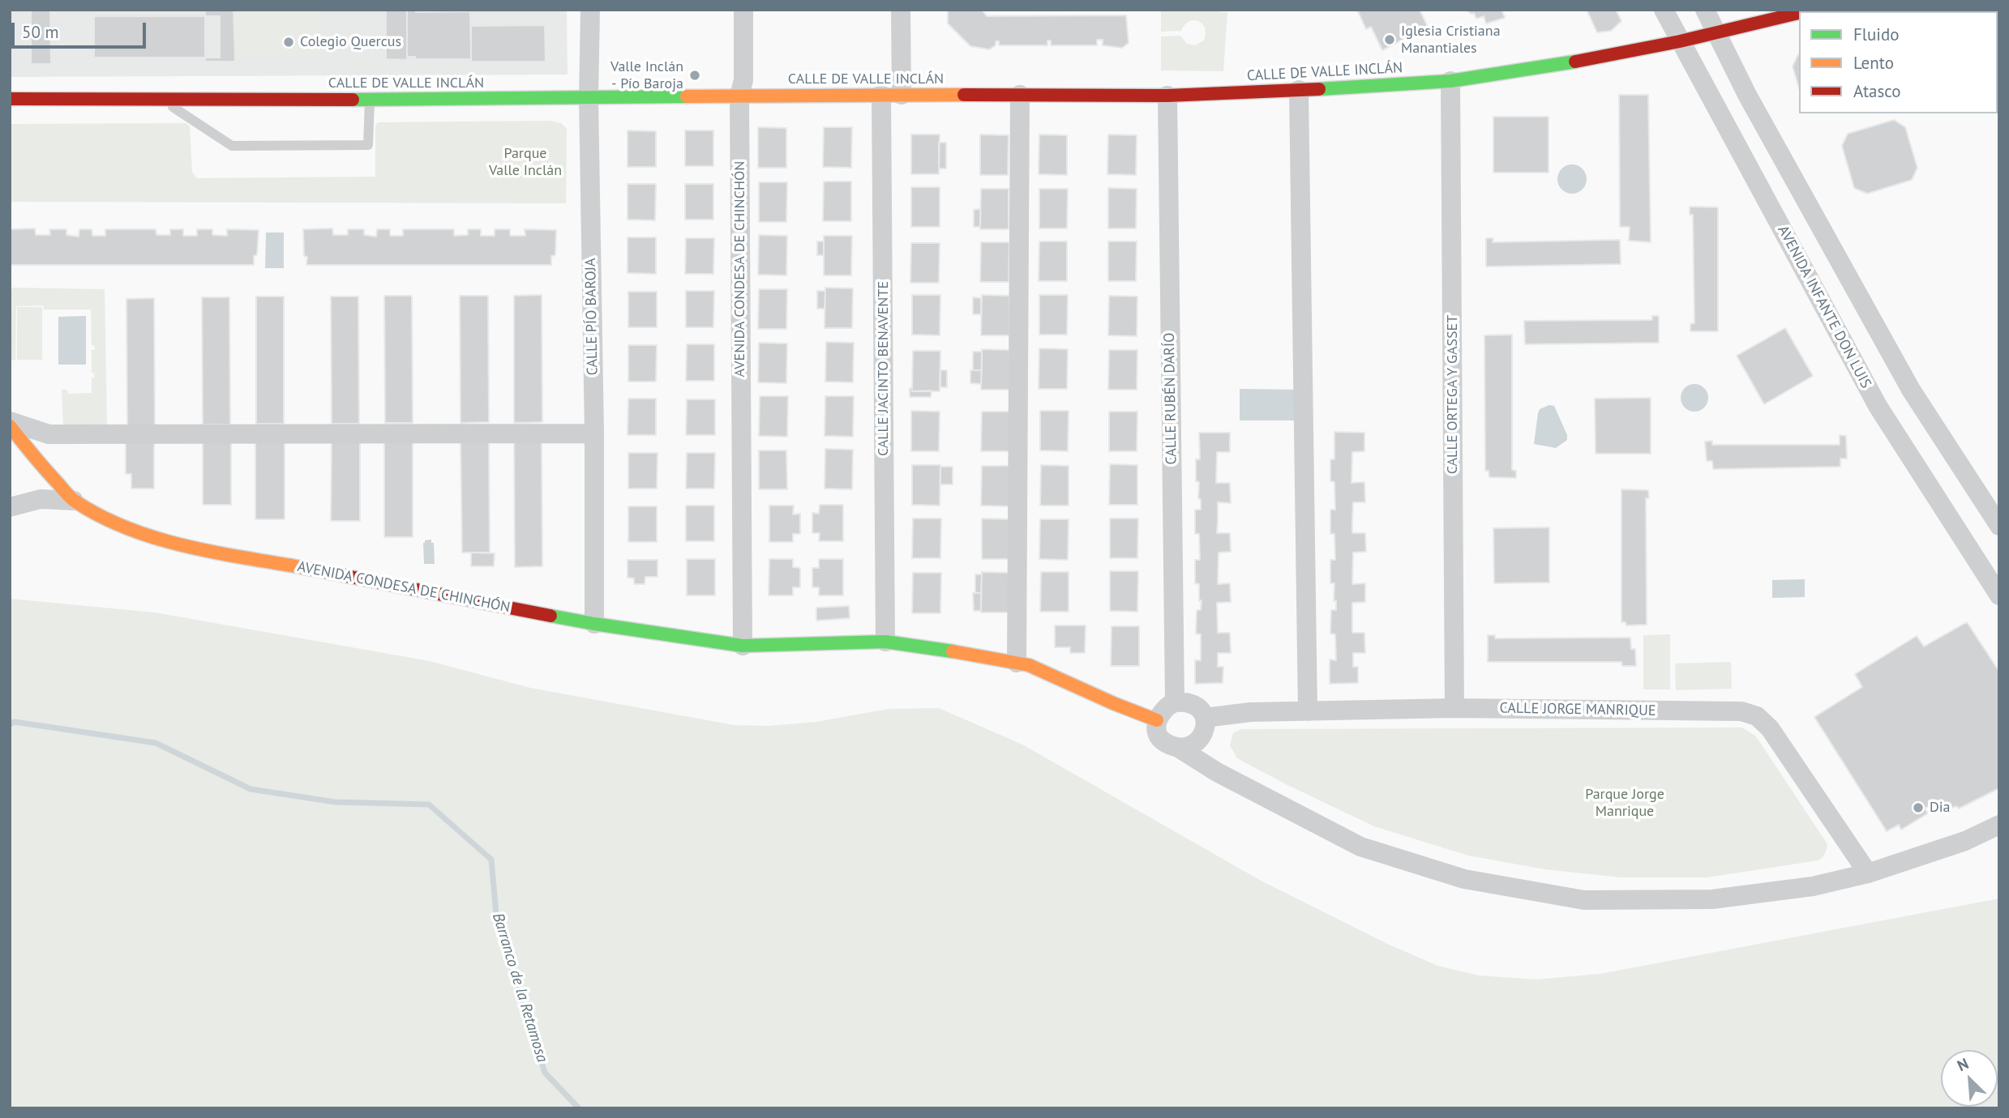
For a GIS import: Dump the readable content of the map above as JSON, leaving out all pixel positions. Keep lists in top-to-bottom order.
{
  "streets": {
    "street": [
      "CALLE DE VALLE INCLÁN",
      "AVENIDA CONDESA DE CHINCHÓN",
      "AVENIDA INFANTE DON LUIS",
      "CALLE PÍO BAROJA",
      "CALLE JACINTO BENAVENTE",
      "CALLE ORTEGA Y GASSET",
      "CALLE RUBÉN DARÍO",
      "CALLE JORGE MANRIQUE"
    ]
  },
  "crossings": [
    ["CALLE DE VALLE INCLÁN", "AVENIDA CONDESA DE CHINCHÓN"],
    ["CALLE DE VALLE INCLÁN", "AVENIDA INFANTE DON LUIS"],
    ["CALLE DE VALLE INCLÁN", "CALLE PÍO BAROJA"],
    ["CALLE DE VALLE INCLÁN", "CALLE JACINTO BENAVENTE"],
    ["CALLE DE VALLE INCLÁN", "CALLE ORTEGA Y GASSET"],
    ["CALLE DE VALLE INCLÁN", "CALLE RUBÉN DARÍO"],
    ["AVENIDA CONDESA DE CHINCHÓN", "CALLE PÍO BAROJA"],
    ["AVENIDA CONDESA DE CHINCHÓN", "CALLE JACINTO BENAVENTE"],
    ["AVENIDA CONDESA DE CHINCHÓN", "CALLE RUBÉN DARÍO"],
    ["AVENIDA CONDESA DE CHINCHÓN", "CALLE JORGE MANRIQUE"],
    ["CALLE ORTEGA Y GASSET", "CALLE JORGE MANRIQUE"],
    ["CALLE RUBÉN DARÍO", "CALLE JORGE MANRIQUE"]
  ],
  "water": ["Barranco de la Retamosa"],
  "parks": ["Parque Valle Inclán", "Parque Jorge Manrique"],
  "places": [
    "Iglesia Cristiana Manantiales",
    "Colegio Quercus",
    "Valle Inclán - Pío Baroja",
    "Dia"
  ],
  "legend": ["Fluido", "Lento", "Atasco"],
  "scale_bar": "50 m",
  "north": "top left"
}
